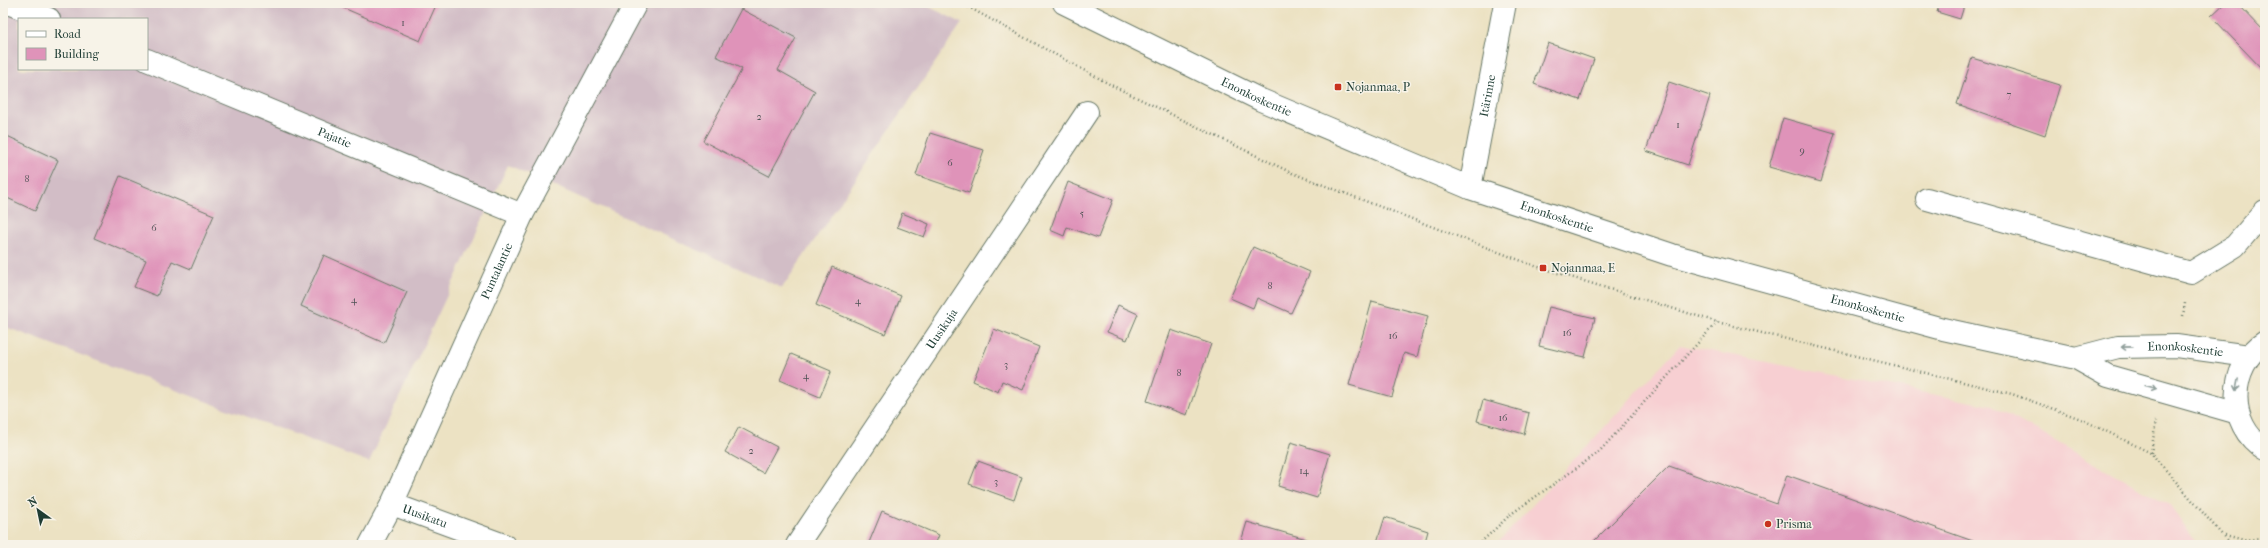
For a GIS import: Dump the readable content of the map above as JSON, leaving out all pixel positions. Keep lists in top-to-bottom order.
{
  "streets": {
    "street": [
      "Itärinne",
      "Enonkoskentie",
      "Pajatie",
      "Puntalantie",
      "Uusikuja",
      "Uusikatu"
    ]
  },
  "crossings": [
    ["Itärinne", "Enonkoskentie"],
    ["Pajatie", "Puntalantie"],
    ["Puntalantie", "Uusikatu"]
  ],
  "places": {
    "transit": ["Nojanmaa, P", "Nojanmaa, E"],
    "other": ["Prisma"]
  },
  "house_numbers": [
    "1",
    "7",
    "2",
    "1",
    "9",
    "6",
    "8",
    "5",
    "6",
    "8",
    "4",
    "4",
    "16",
    "16",
    "3",
    "8",
    "4",
    "16",
    "2",
    "14",
    "3"
  ],
  "legend": ["Road", "Building"],
  "north": "top left"
}
